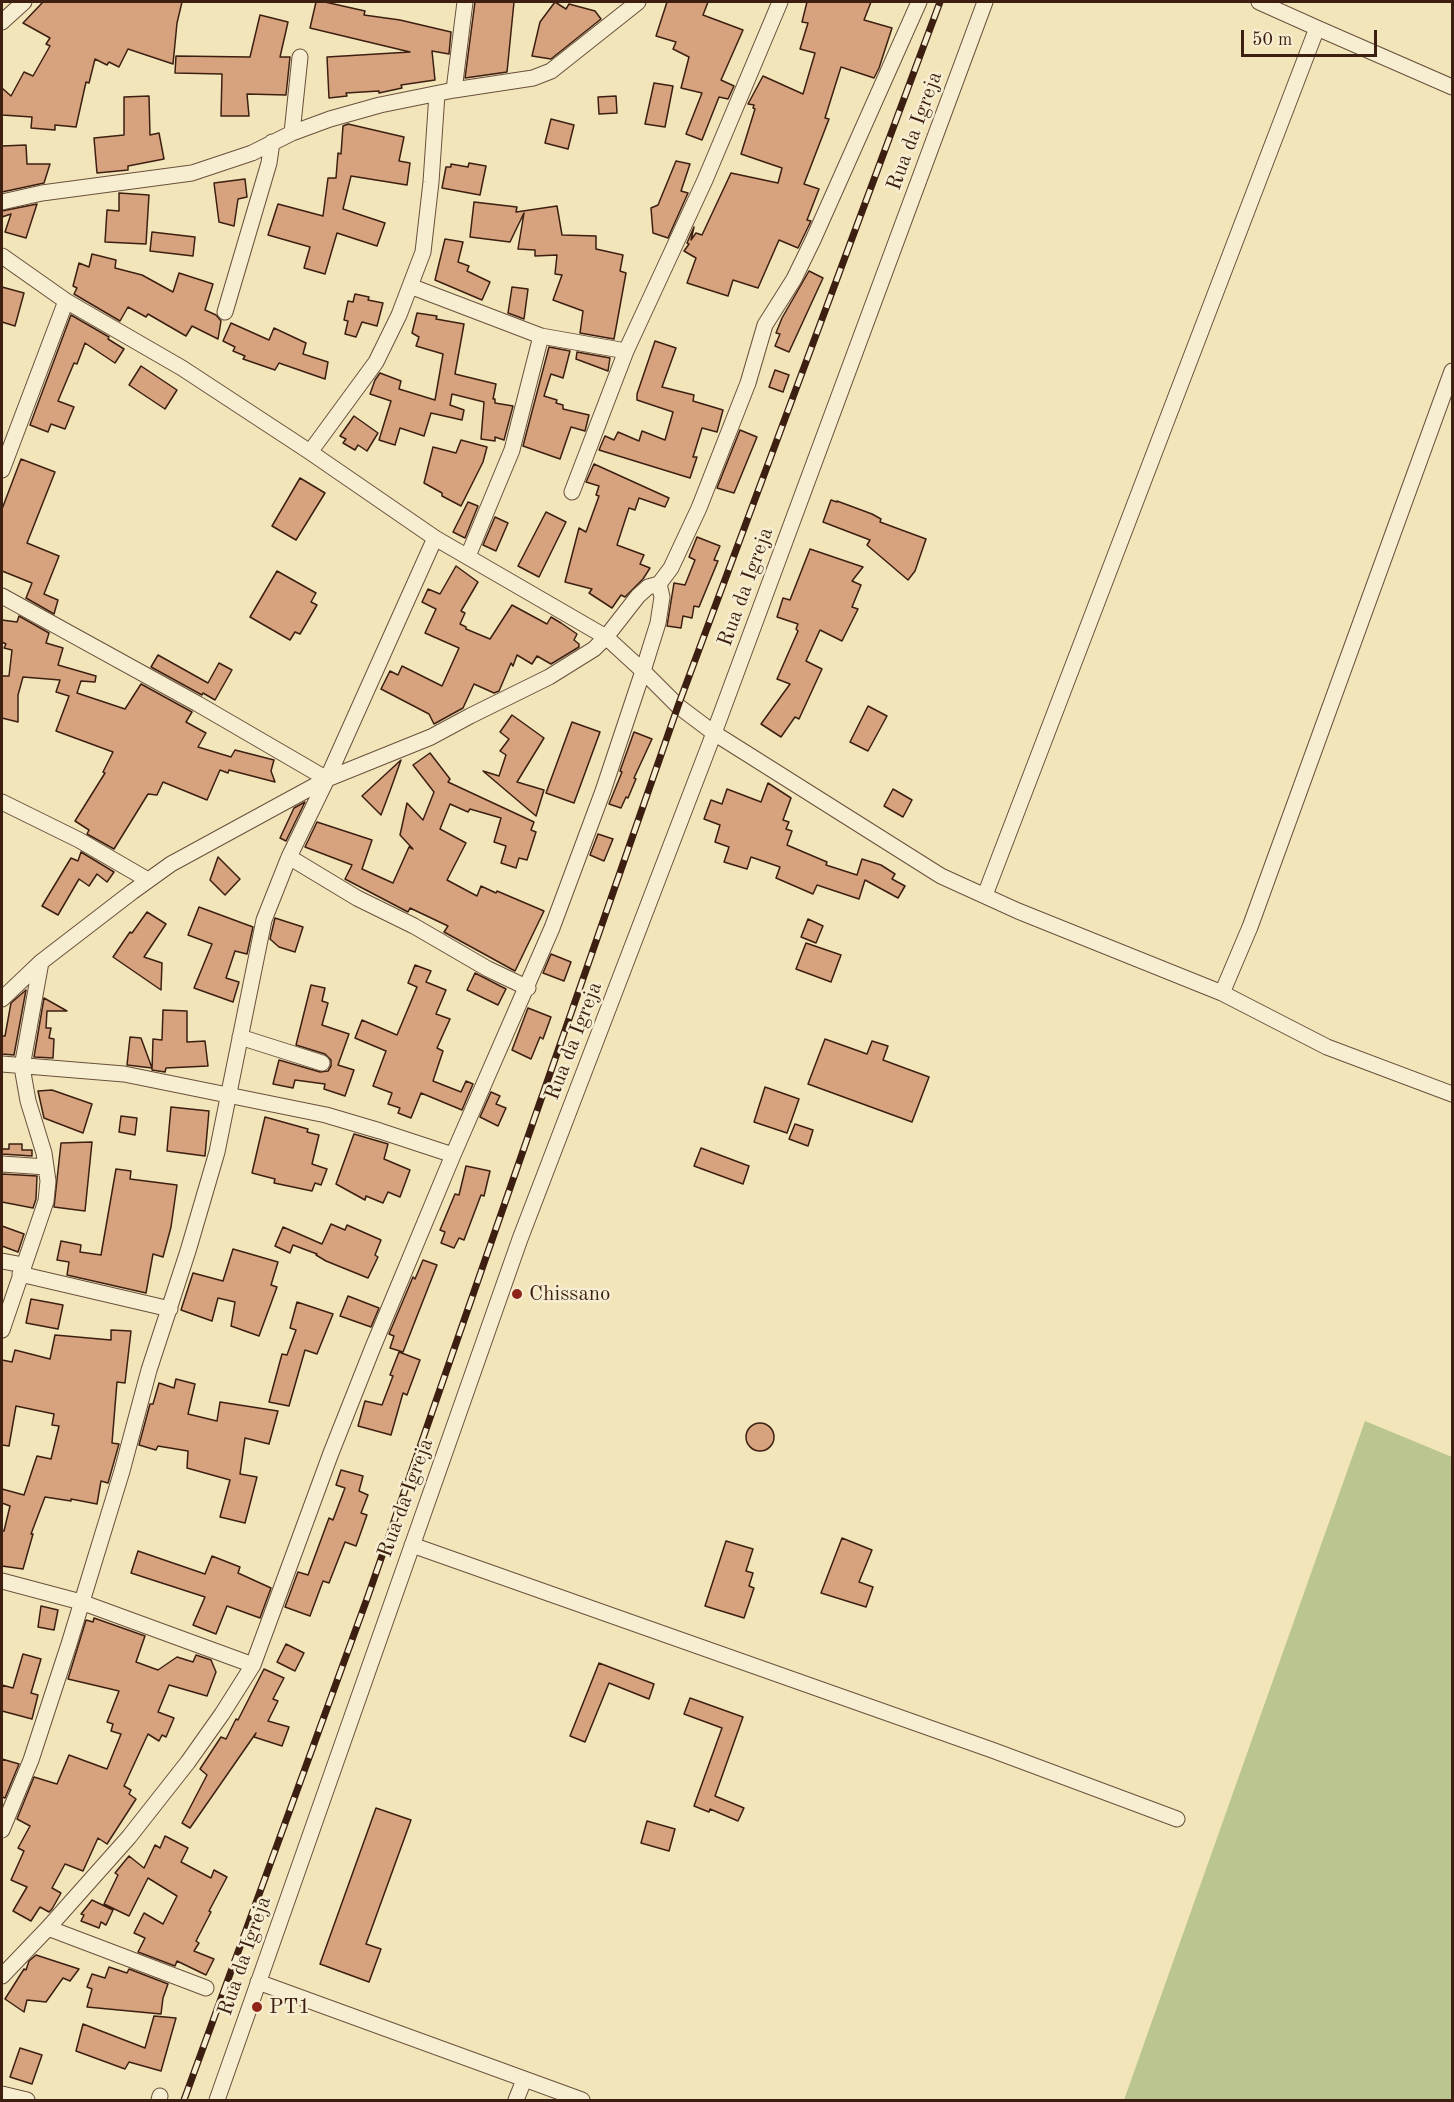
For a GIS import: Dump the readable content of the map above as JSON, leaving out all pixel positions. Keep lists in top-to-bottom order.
{
  "streets": {
    "street": ["Rua da Igreja"]
  },
  "places": ["Chissano", "PT1"],
  "scale_bar": "50 m"
}
